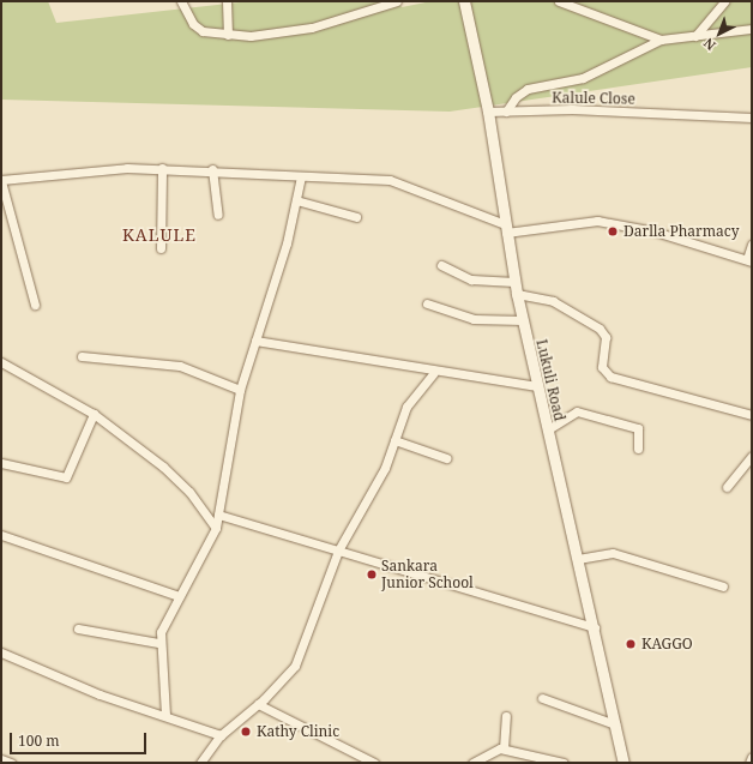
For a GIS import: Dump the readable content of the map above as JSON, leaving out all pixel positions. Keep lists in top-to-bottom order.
{
  "streets": {
    "street": ["Kalule Close", "Lukuli Road"]
  },
  "crossings": [
    ["Kalule Close", "Lukuli Road"]
  ],
  "districts": ["KALULE"],
  "places": [
    "Darlla Pharmacy",
    "Sankara Junior School",
    "KAGGO",
    "Kathy Clinic"
  ],
  "scale_bar": "100 m",
  "north": "bottom left"
}
